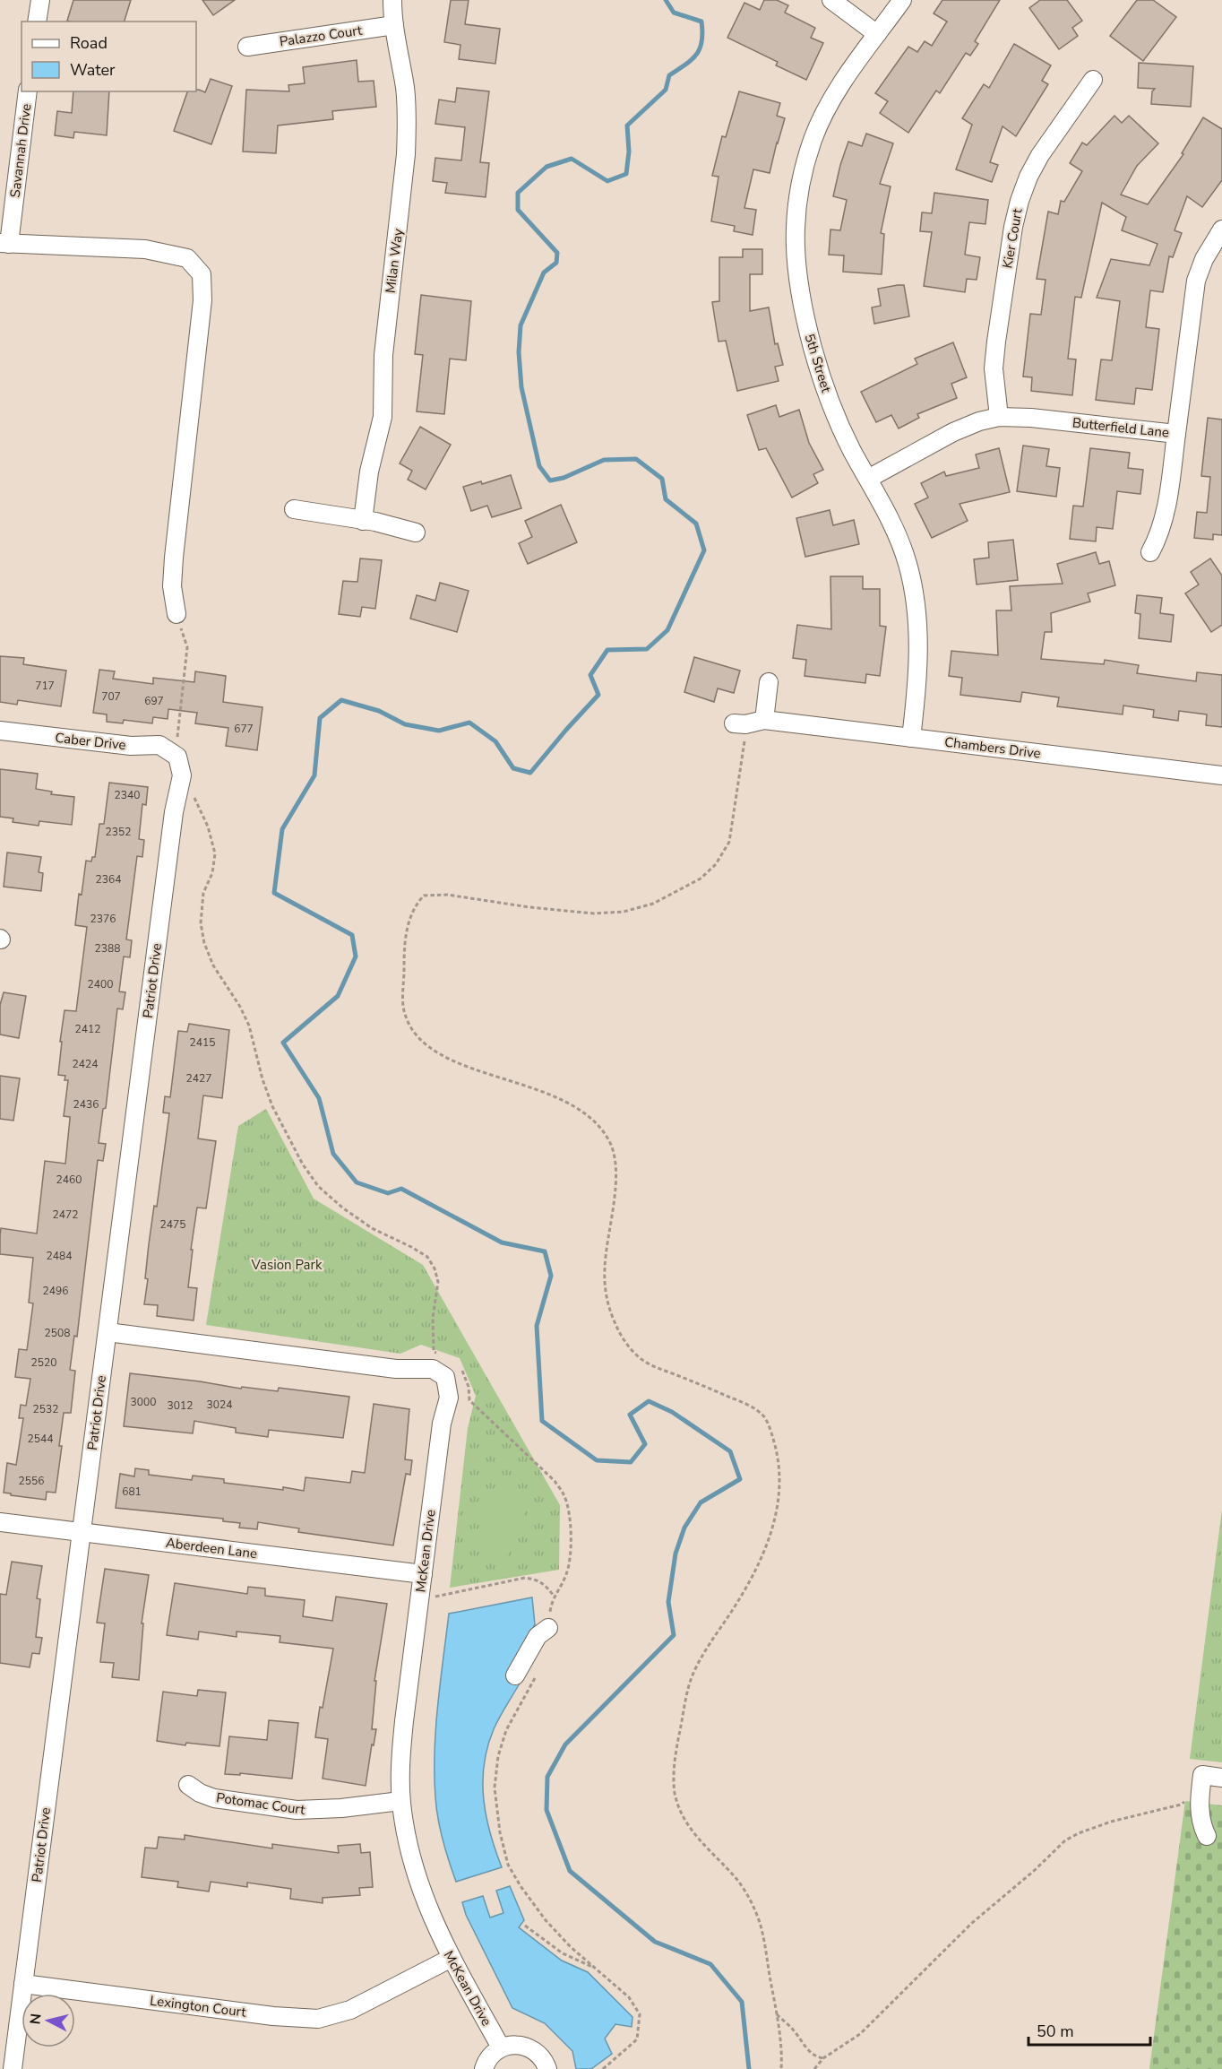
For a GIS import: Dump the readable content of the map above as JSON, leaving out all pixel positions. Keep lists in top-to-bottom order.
{
  "streets": {
    "street": [
      "Palazzo Court",
      "Savannah Drive",
      "Kier Court",
      "Milan Way",
      "5th Street",
      "Butterfield Lane",
      "Caber Drive",
      "Chambers Drive",
      "Patriot Drive",
      "Aberdeen Lane",
      "McKean Drive",
      "Potomac Court",
      "Lexington Court"
    ]
  },
  "crossings": [
    ["Palazzo Court", "Milan Way"],
    ["Kier Court", "Butterfield Lane"],
    ["5th Street", "Butterfield Lane"],
    ["5th Street", "Chambers Drive"],
    ["Caber Drive", "Patriot Drive"],
    ["Patriot Drive", "Aberdeen Lane"],
    ["Patriot Drive", "McKean Drive"],
    ["Patriot Drive", "Lexington Court"],
    ["Aberdeen Lane", "McKean Drive"],
    ["McKean Drive", "Potomac Court"],
    ["McKean Drive", "Lexington Court"]
  ],
  "parks": ["Vasion Park"],
  "house_numbers": [
    "717",
    "707",
    "697",
    "677",
    "2340",
    "2352",
    "2364",
    "2376",
    "2388",
    "2400",
    "2412",
    "2415",
    "2424",
    "2427",
    "2436",
    "2460",
    "2472",
    "2475",
    "2484",
    "2496",
    "2508",
    "2520",
    "3000",
    "3024",
    "3012",
    "2532",
    "2544",
    "2556",
    "681"
  ],
  "legend": ["Road", "Water"],
  "scale_bar": "50 m",
  "north": "left"
}
